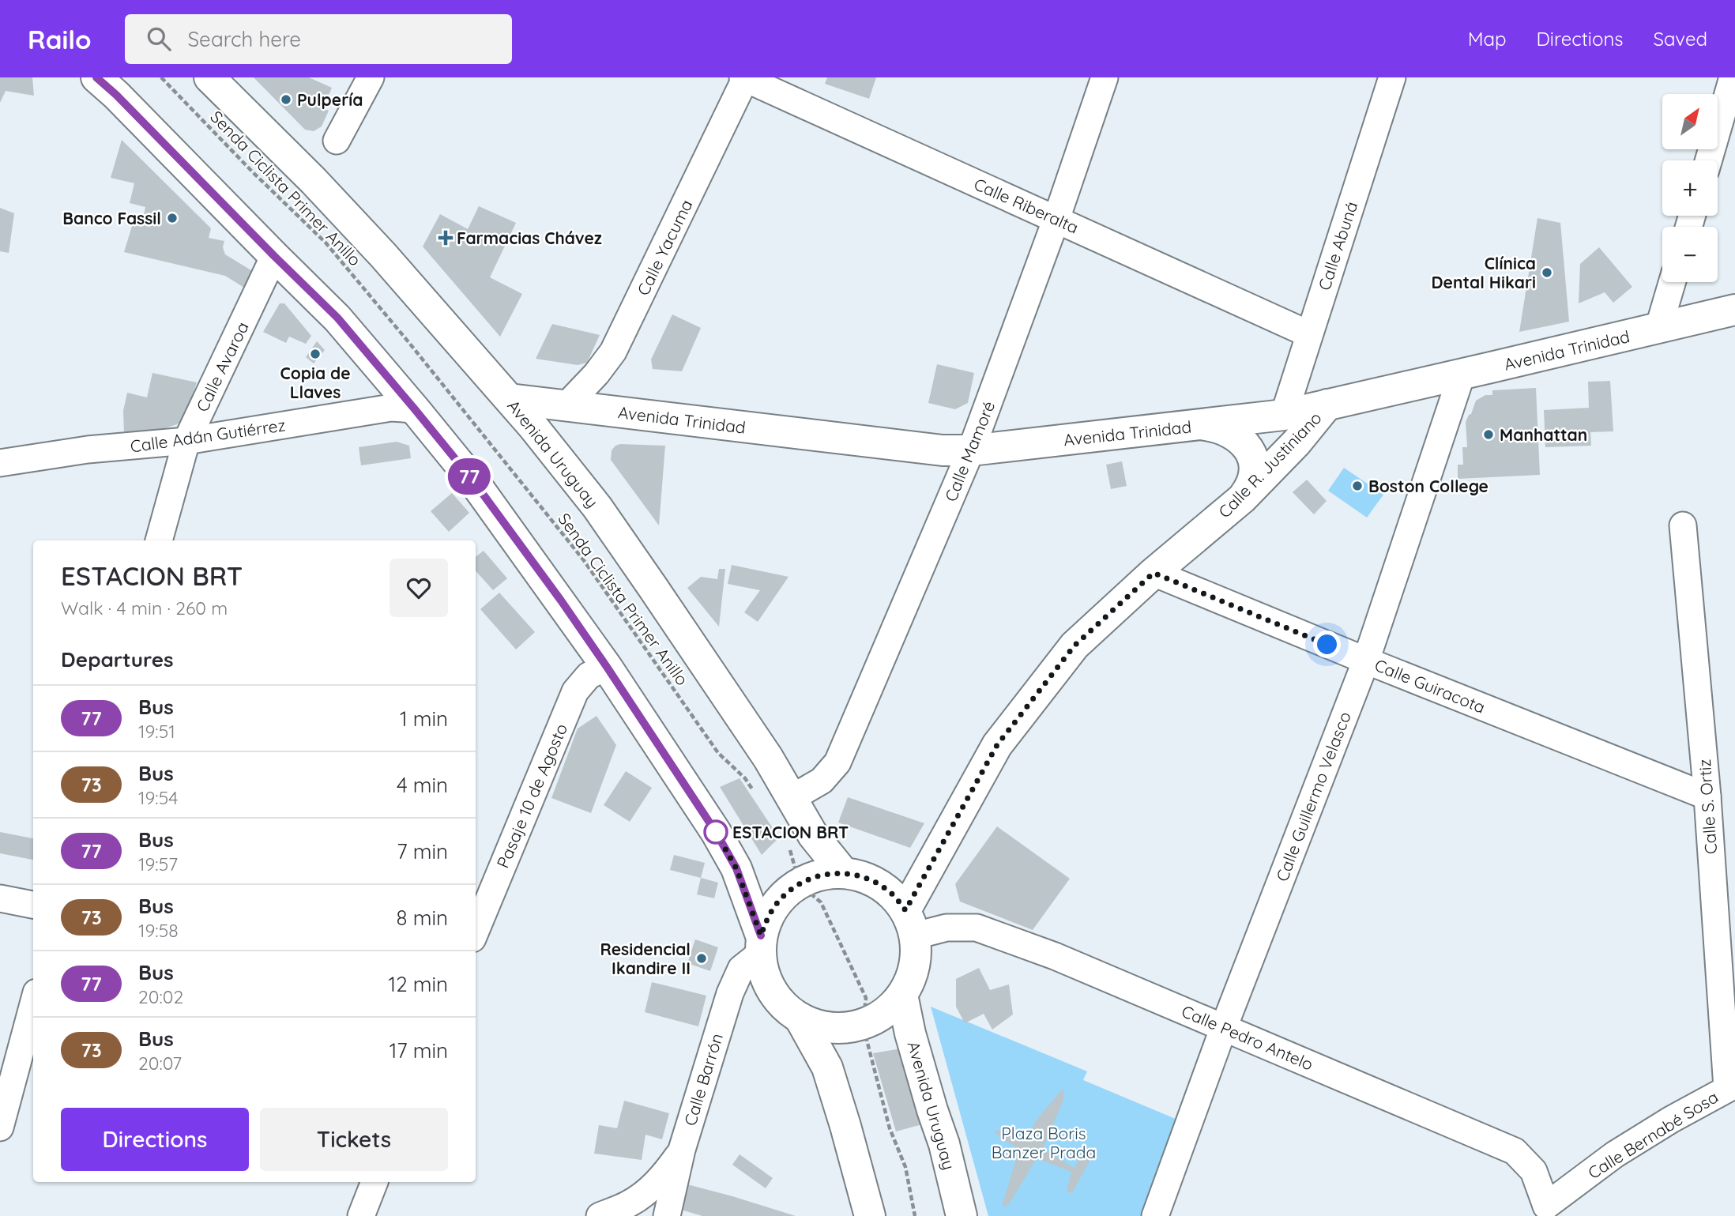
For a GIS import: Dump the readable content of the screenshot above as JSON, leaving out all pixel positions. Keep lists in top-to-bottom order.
{
  "streets": {
    "main road": ["Avenida Trinidad", "Avenida Uruguay", "Calle R. Justiniano"],
    "street": [
      "Calle Riberalta",
      "Calle Abuná",
      "Calle Yacuma",
      "Calle Avaroa",
      "Calle Adán Gutiérrez",
      "Calle Mamoré",
      "Calle Guiracota",
      "Pasaje 10 de Agosto",
      "Calle Guillermo Velasco",
      "Calle S. Ortiz",
      "Calle Pedro Antelo",
      "Calle Barrón",
      "Calle Bernabé Sosa"
    ],
    "path": ["Senda Ciclista Primer Anillo"]
  },
  "crossings": [
    ["Calle Riberalta", "Calle Abuná"],
    ["Calle Riberalta", "Calle Yacuma"],
    ["Calle Riberalta", "Calle Mamoré"],
    ["Calle Abuná", "Avenida Trinidad"],
    ["Calle Yacuma", "Avenida Trinidad"],
    ["Avenida Trinidad", "Calle Mamoré"],
    ["Avenida Trinidad", "Avenida Uruguay"],
    ["Avenida Trinidad", "Calle R. Justiniano"],
    ["Avenida Trinidad", "Calle Guillermo Velasco"],
    ["Calle Avaroa", "Calle Adán Gutiérrez"],
    ["Calle Mamoré", "Avenida Uruguay"],
    ["Calle R. Justiniano", "Calle Guiracota"],
    ["Calle R. Justiniano", "Calle Pedro Antelo"],
    ["Calle Guiracota", "Calle Guillermo Velasco"],
    ["Calle Guiracota", "Calle S. Ortiz"],
    ["Calle Guillermo Velasco", "Calle Pedro Antelo"],
    ["Calle S. Ortiz", "Calle Bernabé Sosa"],
    ["Calle Pedro Antelo", "Calle Bernabé Sosa"]
  ],
  "parks": ["Plaza Boris Banzer Prada"],
  "places": {
    "other": [
      "Pulpería",
      "Banco Fassil",
      "Clínica Dental Hikari",
      "Copia de Llaves",
      "Manhattan",
      "Boston College",
      "ESTACION BRT",
      "Residencial Ikandire II"
    ],
    "health": ["Farmacias Chávez"]
  },
  "lines": ["bus line 77"],
  "north": "top right",
  "page": {
    "header": "Railo",
    "search": "Search here",
    "nav": ["Map", "Directions", "Saved"],
    "on_map": "77",
    "map_buttons": ["+", "−"],
    "heading": [
      ["ESTACION BRT", "Walk · 4 min · 260 m"],
      "Departures"
    ],
    "list": [
      {
        "mark": "77",
        "name": "Bus",
        "note": "19:51",
        "value": "1 min"
      },
      {
        "mark": "73",
        "name": "Bus",
        "note": "19:54",
        "value": "4 min"
      },
      {
        "mark": "77",
        "name": "Bus",
        "note": "19:57",
        "value": "7 min"
      },
      {
        "mark": "73",
        "name": "Bus",
        "note": "19:58",
        "value": "8 min"
      },
      {
        "mark": "77",
        "name": "Bus",
        "note": "20:02",
        "value": "12 min"
      },
      {
        "mark": "73",
        "name": "Bus",
        "note": "20:07",
        "value": "17 min"
      }
    ],
    "buttons": ["Directions", "Tickets"]
  }
}
